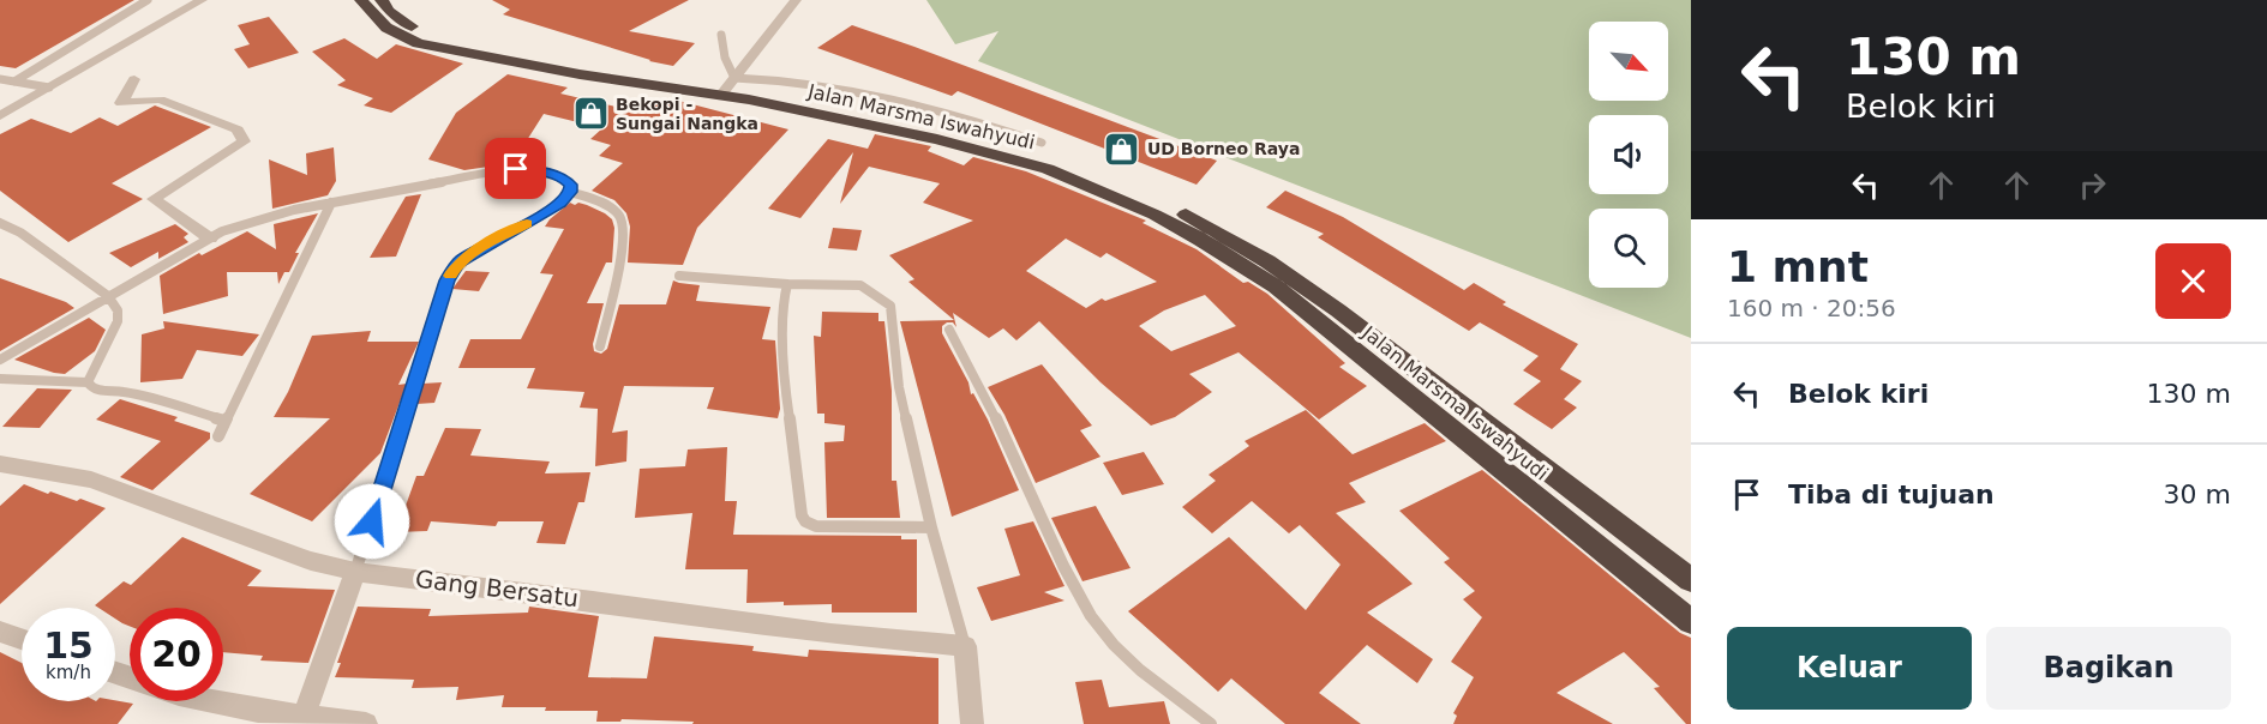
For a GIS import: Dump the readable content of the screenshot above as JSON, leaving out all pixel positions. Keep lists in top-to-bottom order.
{
  "streets": {
    "highway": ["Jalan Marsma Iswahyudi"],
    "street": ["Gang Bersatu"]
  },
  "places": {
    "shop": ["Bekopi - Sungai Nangka", "UD Borneo Raya"]
  },
  "north": "bottom right",
  "page": {
    "turn": ["130 m", "Belok kiri"],
    "heading": ["1 mnt", "160 m · 20:56"],
    "list": [
      {
        "name": "Belok kiri",
        "value": "130 m"
      },
      {
        "name": "Tiba di tujuan",
        "value": "30 m"
      }
    ],
    "speed": "15 km/h",
    "limit": "20",
    "buttons": ["Keluar", "Bagikan"]
  }
}
